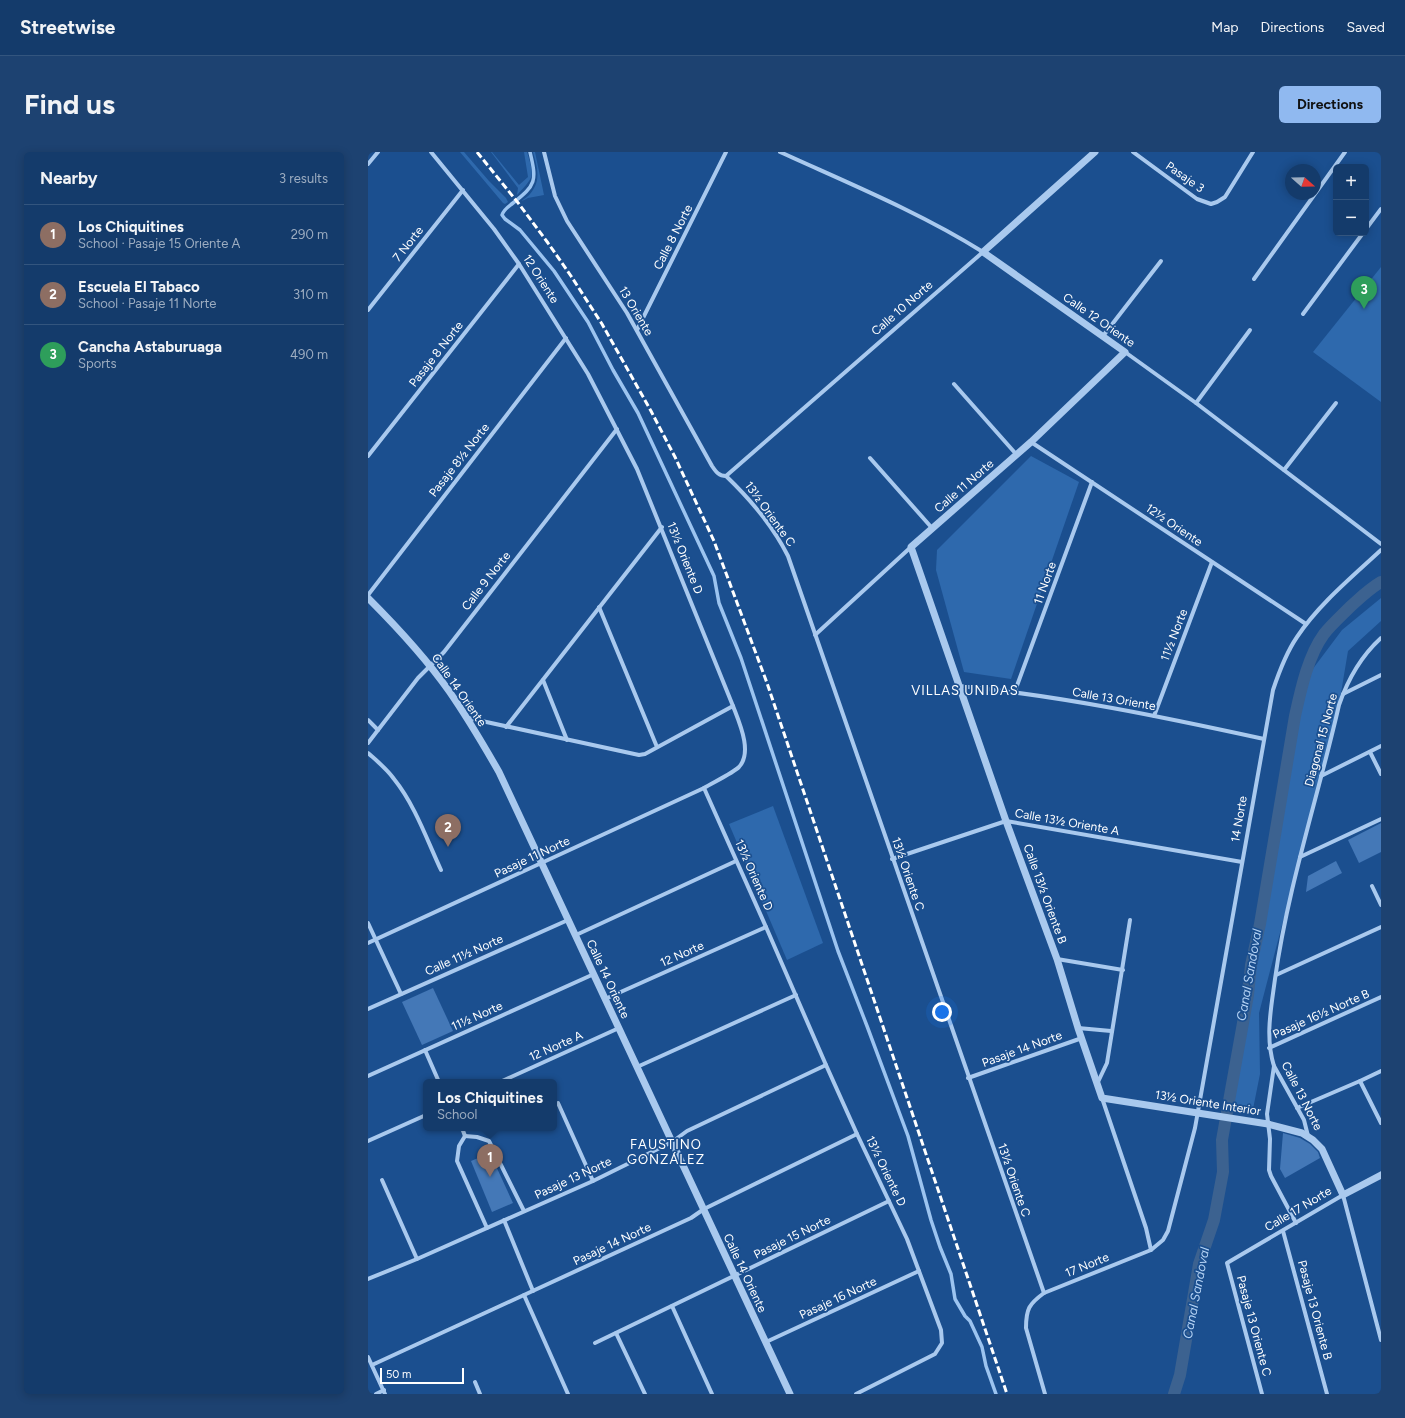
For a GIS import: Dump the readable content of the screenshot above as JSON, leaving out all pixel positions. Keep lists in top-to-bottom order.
{
  "streets": {
    "street": [
      "Pasaje 3",
      "Calle 8 Norte",
      "7 Norte",
      "12 Oriente",
      "Calle 10 Norte",
      "13 Oriente",
      "Calle 12 Oriente",
      "Pasaje 8 Norte",
      "Pasaje 8½ Norte",
      "Calle 11 Norte",
      "13½ Oriente C",
      "12½ Oriente",
      "13½ Oriente D",
      "Calle 9 Norte",
      "11 Norte",
      "11½ Norte",
      "Calle 14 Oriente",
      "Calle 13 Oriente",
      "Diagonal 15 Norte",
      "14 Norte",
      "Calle 13½ Oriente A",
      "Pasaje 11 Norte",
      "Calle 13½ Oriente B",
      "12 Norte",
      "Calle 11½ Norte",
      "Pasaje 16½ Norte B",
      "12 Norte A",
      "Pasaje 14 Norte",
      "Calle 13 Norte",
      "13½ Oriente Interior",
      "Pasaje 13 Norte",
      "Calle 17 Norte",
      "Pasaje 15 Norte",
      "17 Norte",
      "Pasaje 16 Norte",
      "Pasaje 13 Oriente B",
      "Pasaje 13 Oriente C"
    ]
  },
  "crossings": [
    ["Calle 8 Norte", "13 Oriente"],
    ["7 Norte", "12 Oriente"],
    ["12 Oriente", "Pasaje 8 Norte"],
    ["12 Oriente", "Pasaje 8½ Norte"],
    ["12 Oriente", "13½ Oriente D"],
    ["12 Oriente", "Calle 9 Norte"],
    ["Calle 10 Norte", "13 Oriente"],
    ["Calle 10 Norte", "Calle 12 Oriente"],
    ["Calle 10 Norte", "13½ Oriente C"],
    ["13 Oriente", "13½ Oriente C"],
    ["Calle 12 Oriente", "Calle 11 Norte"],
    ["Calle 11 Norte", "13½ Oriente C"],
    ["Calle 11 Norte", "12½ Oriente"],
    ["Calle 11 Norte", "Calle 13½ Oriente B"],
    ["13½ Oriente C", "Calle 13½ Oriente A"],
    ["13½ Oriente C", "Pasaje 14 Norte"],
    ["13½ Oriente C", "17 Norte"],
    ["12½ Oriente", "11 Norte"],
    ["12½ Oriente", "11½ Norte"],
    ["12½ Oriente", "14 Norte"],
    ["13½ Oriente D", "Calle 9 Norte"],
    ["13½ Oriente D", "Pasaje 11 Norte"],
    ["13½ Oriente D", "12 Norte"],
    ["13½ Oriente D", "Pasaje 14 Norte"],
    ["13½ Oriente D", "Pasaje 13 Norte"],
    ["13½ Oriente D", "Pasaje 15 Norte"],
    ["13½ Oriente D", "Pasaje 16 Norte"],
    ["Calle 9 Norte", "Calle 14 Oriente"],
    ["11 Norte", "Calle 13 Oriente"],
    ["11½ Norte", "Calle 14 Oriente"],
    ["11½ Norte", "Calle 13 Oriente"],
    ["Calle 14 Oriente", "Pasaje 11 Norte"],
    ["Calle 14 Oriente", "12 Norte"],
    ["Calle 14 Oriente", "Calle 11½ Norte"],
    ["Calle 14 Oriente", "12 Norte A"],
    ["Calle 14 Oriente", "Pasaje 14 Norte"],
    ["Calle 14 Oriente", "Pasaje 13 Norte"],
    ["Calle 14 Oriente", "Pasaje 15 Norte"],
    ["Calle 14 Oriente", "Pasaje 16 Norte"],
    ["Calle 13 Oriente", "14 Norte"],
    ["Calle 13 Oriente", "Calle 13½ Oriente B"],
    ["Diagonal 15 Norte", "Calle 13 Norte"],
    ["14 Norte", "Calle 13½ Oriente A"],
    ["14 Norte", "Calle 13½ Oriente B"],
    ["14 Norte", "13½ Oriente Interior"],
    ["14 Norte", "17 Norte"],
    ["Calle 13½ Oriente A", "Calle 13½ Oriente B"],
    ["Calle 13½ Oriente B", "Pasaje 14 Norte"],
    ["Calle 13½ Oriente B", "13½ Oriente Interior"],
    ["Calle 13½ Oriente B", "17 Norte"],
    ["Pasaje 16½ Norte B", "Calle 13 Norte"],
    ["Calle 13 Norte", "13½ Oriente Interior"],
    ["Calle 13 Norte", "Calle 17 Norte"],
    ["Calle 17 Norte", "Pasaje 13 Oriente B"],
    ["Calle 17 Norte", "Pasaje 13 Oriente C"]
  ],
  "districts": ["VILLAS UNIDAS", "FAUSTINO GONZÁLEZ"],
  "water": ["Canal Sandoval"],
  "scale_bar": "50 m",
  "north": "right",
  "page": {
    "header": "Streetwise",
    "nav": ["Map", "Directions", "Saved"],
    "buttons": "Directions",
    "title": "Find us",
    "heading": ["Nearby", "3 results"],
    "map_buttons": ["+", "−"],
    "list": [
      {
        "mark": "1",
        "name": "Los Chiquitines",
        "note": "School · Pasaje 15 Oriente A",
        "value": "290 m"
      },
      {
        "mark": "2",
        "name": "Escuela El Tabaco",
        "note": "School · Pasaje 11 Norte",
        "value": "310 m"
      },
      {
        "mark": "3",
        "name": "Cancha Astaburuaga",
        "note": "Sports",
        "value": "490 m"
      }
    ],
    "pins": ["3", "2", "1"],
    "popup": ["Los Chiquitines", "School"],
    "scale": "50 m"
  }
}
